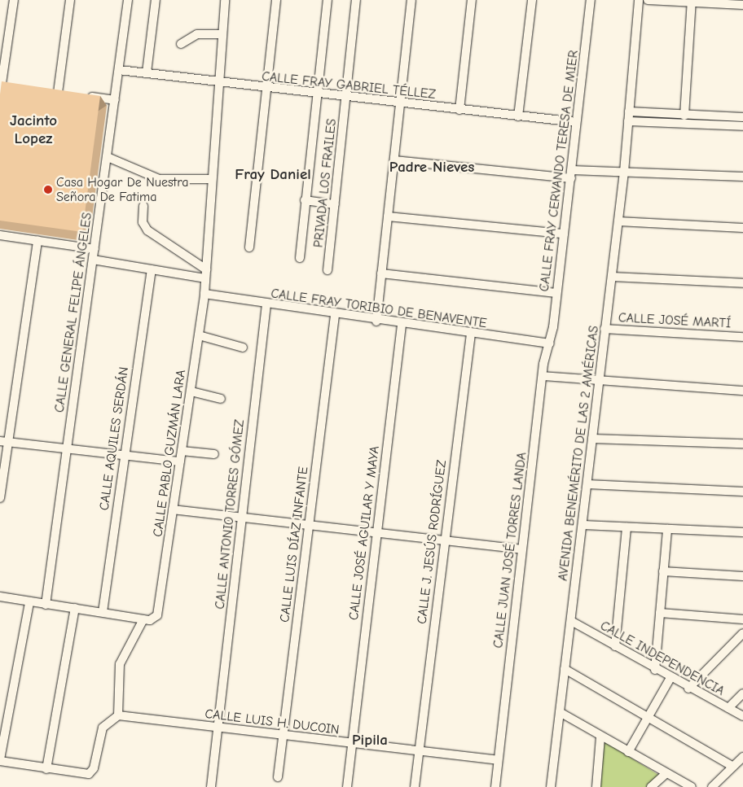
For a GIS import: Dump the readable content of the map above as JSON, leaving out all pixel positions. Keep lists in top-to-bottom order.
{
  "streets": {
    "street": [
      "CALLE FRAY GABRIEL TÉLLEZ",
      "CALLE FRAY CERVANDO TERESA DE MIER",
      "PRIVADA LOS FRAILES",
      "CALLE FRAY TORIBIO DE BENAVENTE",
      "CALLE GENERAL FELIPE ÁNGELES",
      "CALLE JOSÉ MARTÍ",
      "CALLE AQUILES SERDÁN",
      "CALLE PABLO GUZMÁN LARA",
      "AVENIDA BENEMÉRITO DE LAS 2 AMÉRICAS",
      "CALLE ANTONIO TORRES GÓMEZ",
      "CALLE JOSÉ AGUILAR Y MAYA",
      "CALLE J. JESÚS RODRÍGUEZ",
      "CALLE LUIS DÍAZ INFANTE",
      "CALLE JUAN JOSÉ TORRES LANDA",
      "CALLE INDEPENDENCIA",
      "CALLE LUIS H. DUCOIN"
    ]
  },
  "crossings": [
    ["CALLE FRAY GABRIEL TÉLLEZ", "CALLE FRAY CERVANDO TERESA DE MIER"],
    ["CALLE FRAY GABRIEL TÉLLEZ", "PRIVADA LOS FRAILES"],
    ["CALLE FRAY GABRIEL TÉLLEZ", "CALLE GENERAL FELIPE ÁNGELES"],
    ["CALLE FRAY CERVANDO TERESA DE MIER", "CALLE FRAY TORIBIO DE BENAVENTE"],
    ["CALLE FRAY CERVANDO TERESA DE MIER", "CALLE JUAN JOSÉ TORRES LANDA"],
    ["CALLE FRAY TORIBIO DE BENAVENTE", "CALLE PABLO GUZMÁN LARA"],
    ["CALLE FRAY TORIBIO DE BENAVENTE", "CALLE ANTONIO TORRES GÓMEZ"],
    ["CALLE FRAY TORIBIO DE BENAVENTE", "CALLE JOSÉ AGUILAR Y MAYA"],
    ["CALLE FRAY TORIBIO DE BENAVENTE", "CALLE J. JESÚS RODRÍGUEZ"],
    ["CALLE FRAY TORIBIO DE BENAVENTE", "CALLE LUIS DÍAZ INFANTE"],
    ["CALLE FRAY TORIBIO DE BENAVENTE", "CALLE JUAN JOSÉ TORRES LANDA"],
    ["CALLE JOSÉ MARTÍ", "AVENIDA BENEMÉRITO DE LAS 2 AMÉRICAS"],
    ["AVENIDA BENEMÉRITO DE LAS 2 AMÉRICAS", "CALLE INDEPENDENCIA"],
    ["CALLE ANTONIO TORRES GÓMEZ", "CALLE LUIS H. DUCOIN"],
    ["CALLE JOSÉ AGUILAR Y MAYA", "CALLE LUIS H. DUCOIN"],
    ["CALLE J. JESÚS RODRÍGUEZ", "CALLE LUIS H. DUCOIN"],
    ["CALLE LUIS DÍAZ INFANTE", "CALLE LUIS H. DUCOIN"],
    ["CALLE JUAN JOSÉ TORRES LANDA", "CALLE LUIS H. DUCOIN"]
  ],
  "districts": [
    "Jacinto Lopez",
    "Padre Nieves",
    "Fray Daniel",
    "Pipila"
  ],
  "places": ["Casa Hogar De Nuestra Señora De Fatima"]
}
